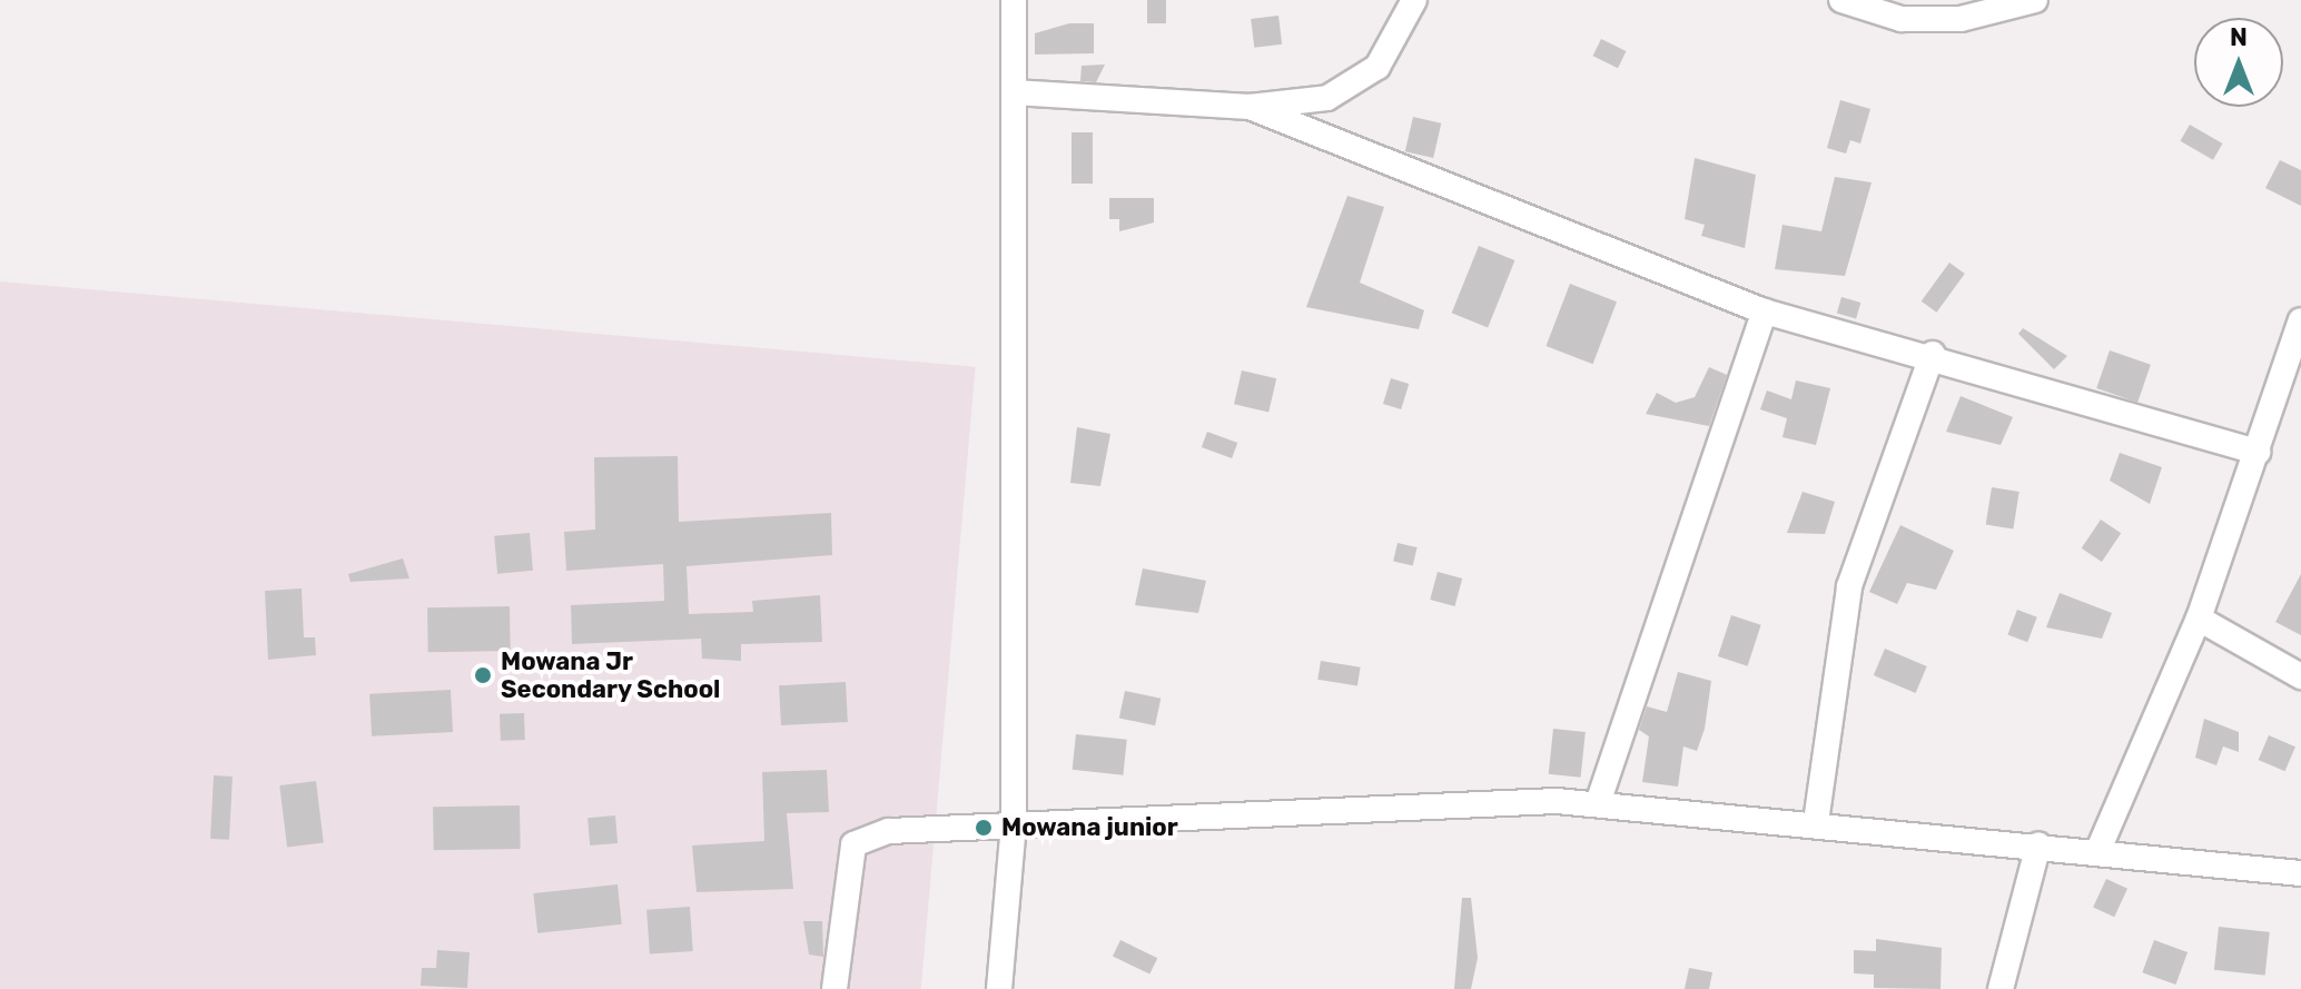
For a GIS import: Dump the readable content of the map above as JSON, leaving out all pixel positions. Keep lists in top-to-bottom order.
{
  "places": ["Mowana Jr Secondary School", "Mowana junior"],
  "north": "top"
}
